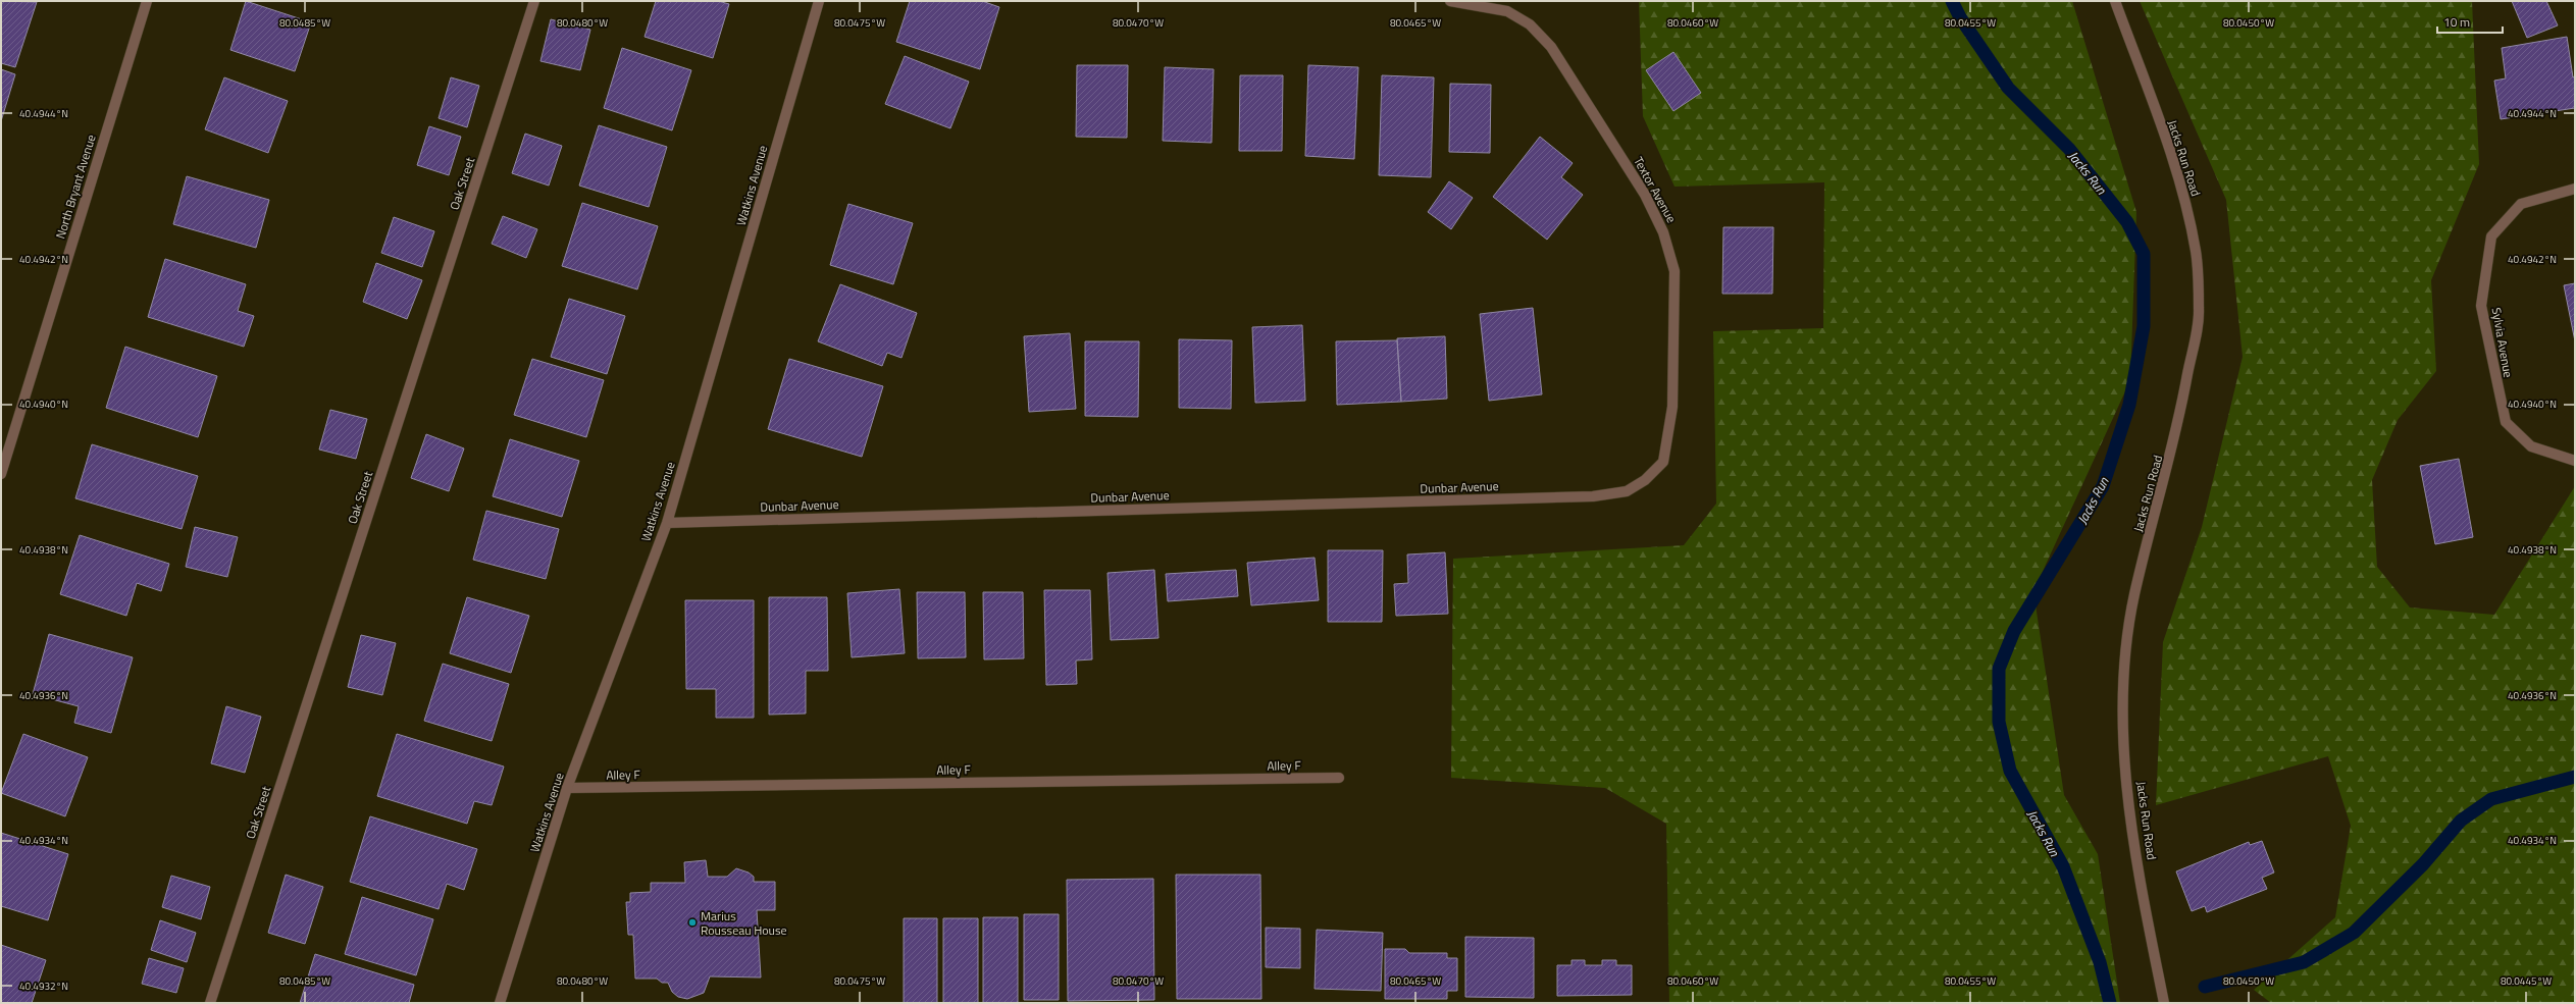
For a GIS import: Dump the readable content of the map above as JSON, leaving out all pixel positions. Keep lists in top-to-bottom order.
{
  "streets": {
    "street": [
      "Jacks Run Road",
      "Oak Street",
      "Watkins Avenue",
      "North Bryant Avenue",
      "Textor Avenue",
      "Sylvia Avenue",
      "Dunbar Avenue",
      "Alley F"
    ]
  },
  "crossings": [
    ["Watkins Avenue", "Dunbar Avenue"],
    ["Watkins Avenue", "Alley F"],
    ["Textor Avenue", "Dunbar Avenue"]
  ],
  "water": ["Jacks Run"],
  "places": ["Marius Rousseau House"],
  "scale_bar": "10 m",
  "coordinates": [
    "80.0485°W",
    "80.0480°W",
    "80.0475°W",
    "80.0470°W",
    "80.0465°W",
    "80.0460°W",
    "80.0455°W",
    "80.0450°W",
    "40.4944°N",
    "40.4942°N",
    "40.4940°N",
    "40.4938°N",
    "40.4936°N",
    "40.4934°N",
    "80.0445°W",
    "40.4932°N"
  ]
}
